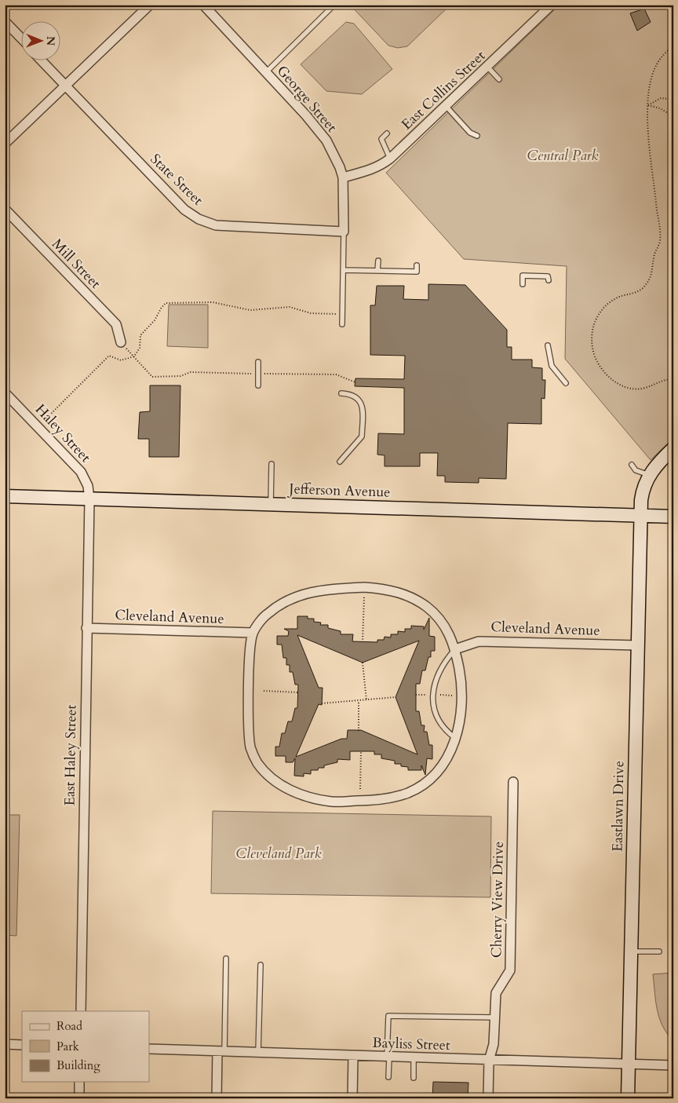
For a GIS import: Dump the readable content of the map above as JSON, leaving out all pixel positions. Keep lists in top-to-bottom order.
{
  "streets": {
    "street": [
      "East Collins Street",
      "George Street",
      "State Street",
      "Mill Street",
      "Haley Street",
      "Jefferson Avenue",
      "Cleveland Avenue",
      "East Haley Street",
      "Eastlawn Drive",
      "Cherry View Drive",
      "Bayliss Street"
    ]
  },
  "crossings": [
    ["East Collins Street", "George Street"],
    ["George Street", "State Street"],
    ["Haley Street", "Jefferson Avenue"],
    ["Haley Street", "East Haley Street"],
    ["Jefferson Avenue", "East Haley Street"],
    ["Jefferson Avenue", "Eastlawn Drive"],
    ["Cleveland Avenue", "East Haley Street"],
    ["Cleveland Avenue", "Eastlawn Drive"],
    ["Eastlawn Drive", "Bayliss Street"],
    ["Cherry View Drive", "Bayliss Street"]
  ],
  "parks": ["Central Park", "Cleveland Park"],
  "legend": ["Road", "Park", "Building"],
  "north": "right"
}
